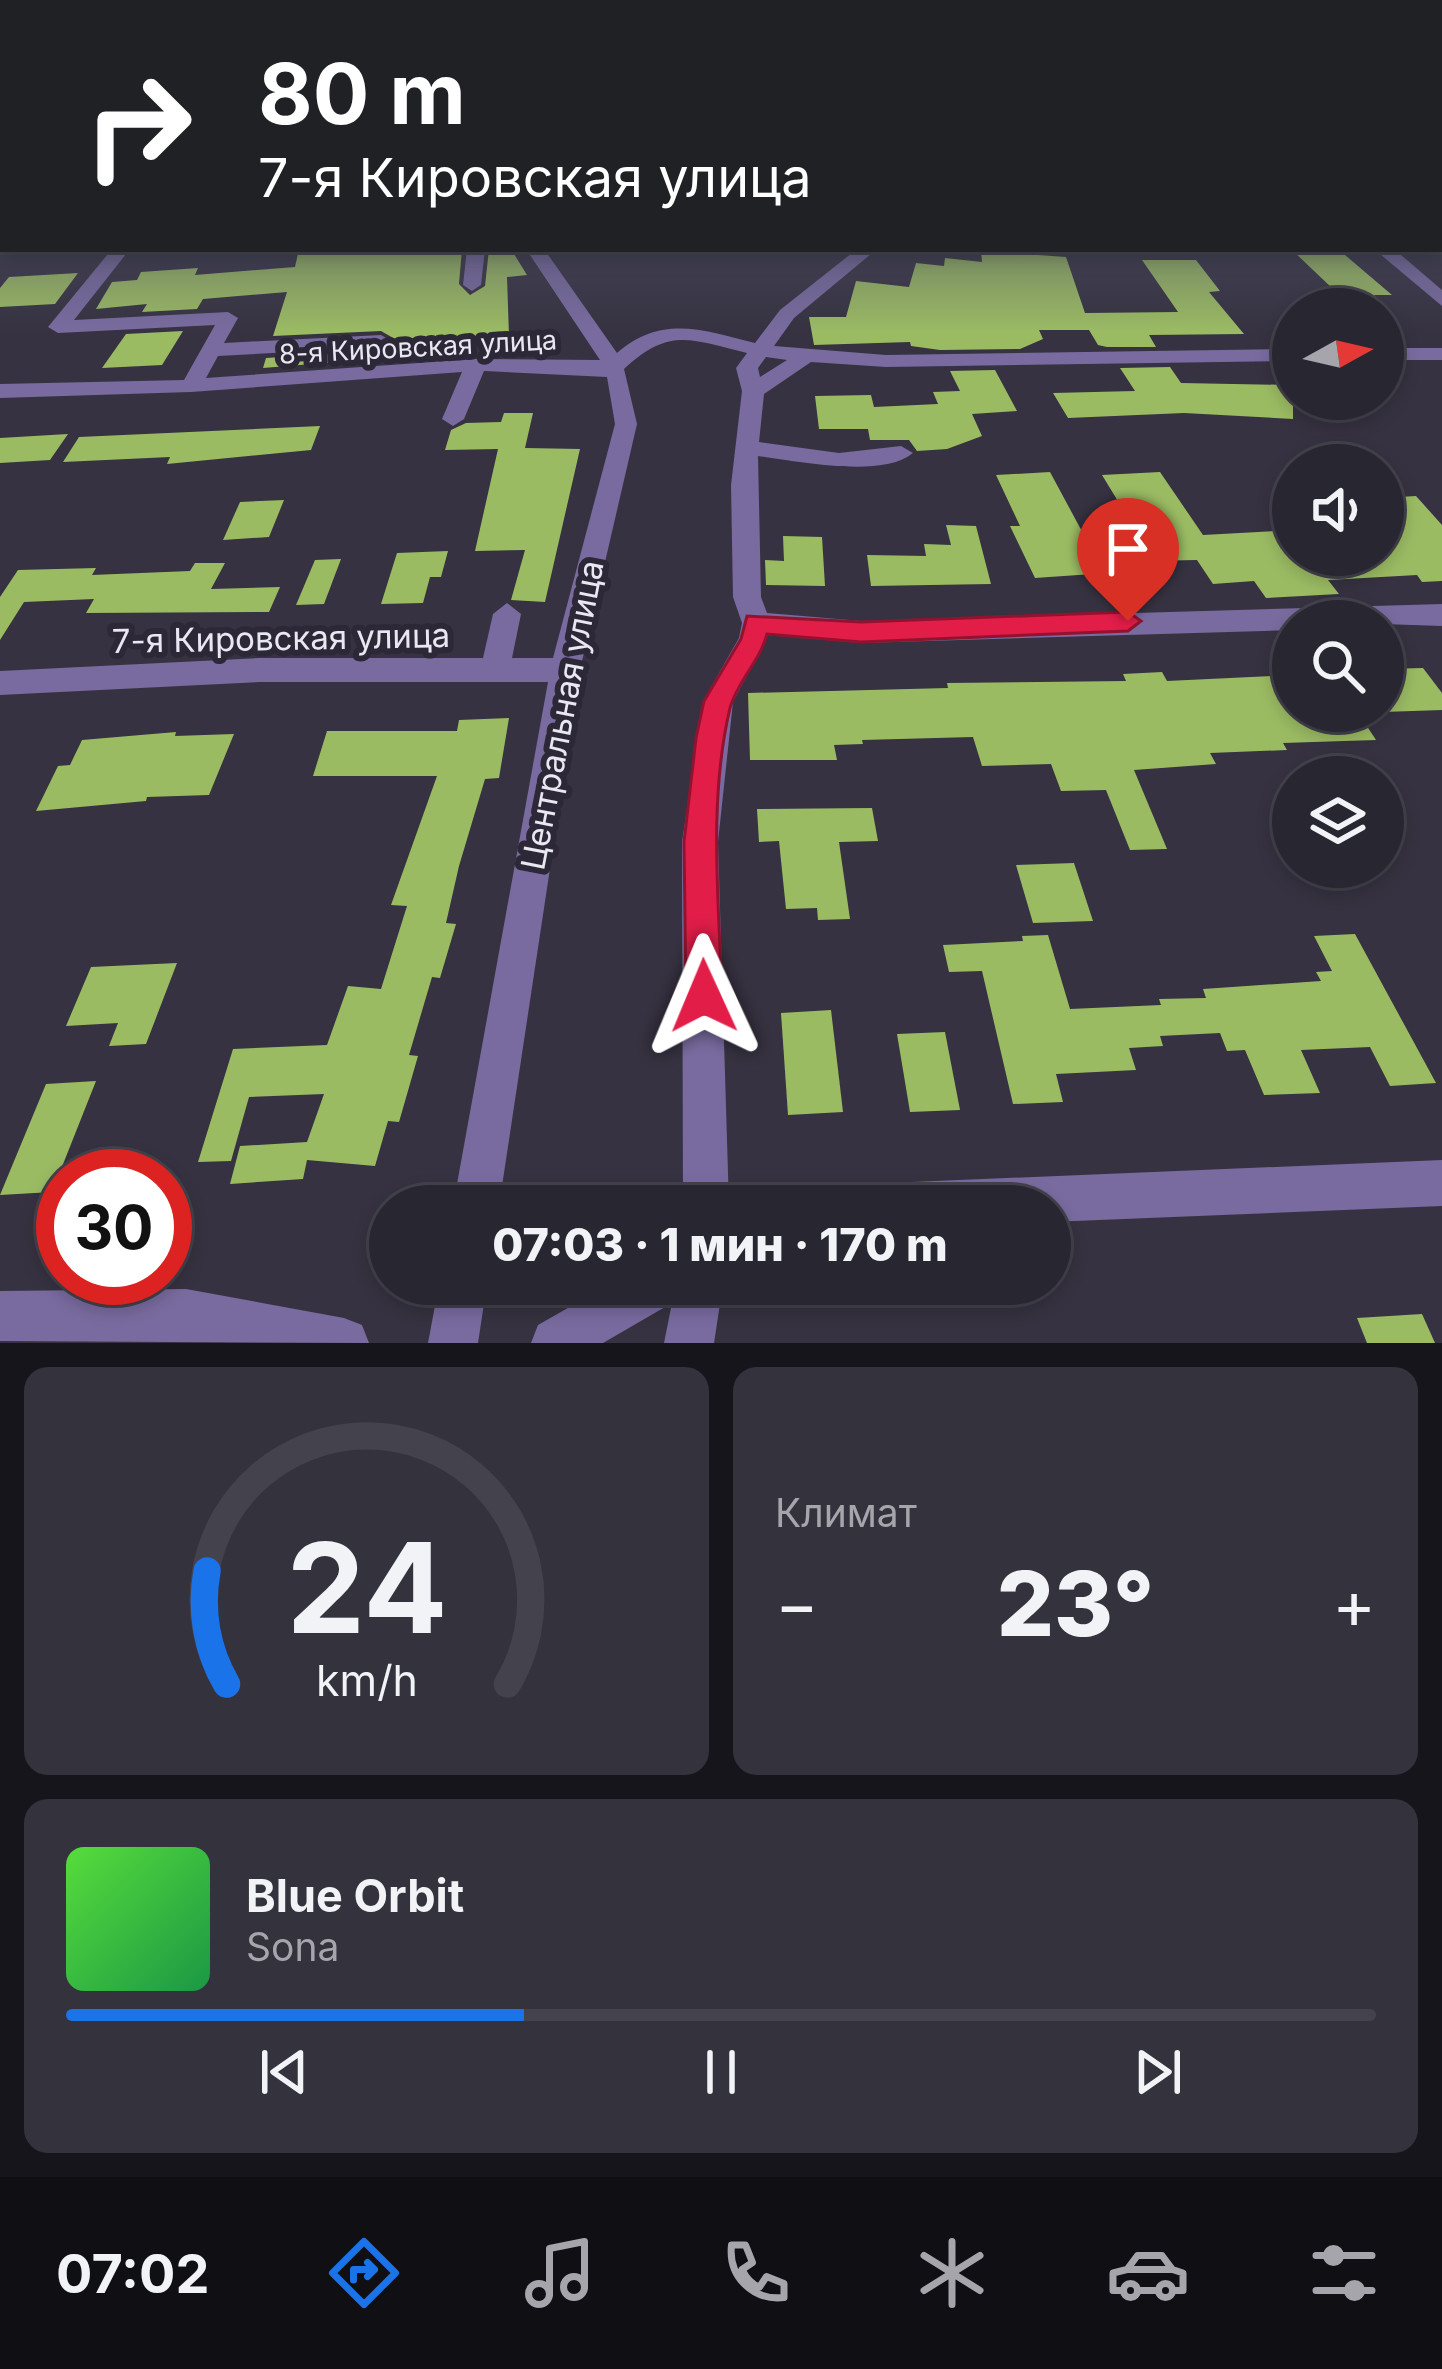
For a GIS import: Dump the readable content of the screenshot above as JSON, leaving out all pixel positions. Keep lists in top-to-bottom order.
{
  "streets": {
    "street": ["8-я Кировская улица", "7-я Кировская улица", "Центральная улица"]
  },
  "crossings": [
    ["8-я Кировская улица", "Центральная улица"],
    ["7-я Кировская улица", "Центральная улица"]
  ],
  "north": "right",
  "page": {
    "turn": ["80 m", "7-я Кировская улица"],
    "limit": "30",
    "trip": "07:03 · 1 мин · 170 m",
    "tile": "Климат",
    "heat": ["−", "23°", "+"],
    "song": ["Blue Orbit", "Sona"],
    "tabs": "07:02",
    "gauge": ["24", "km/h"]
  }
}
